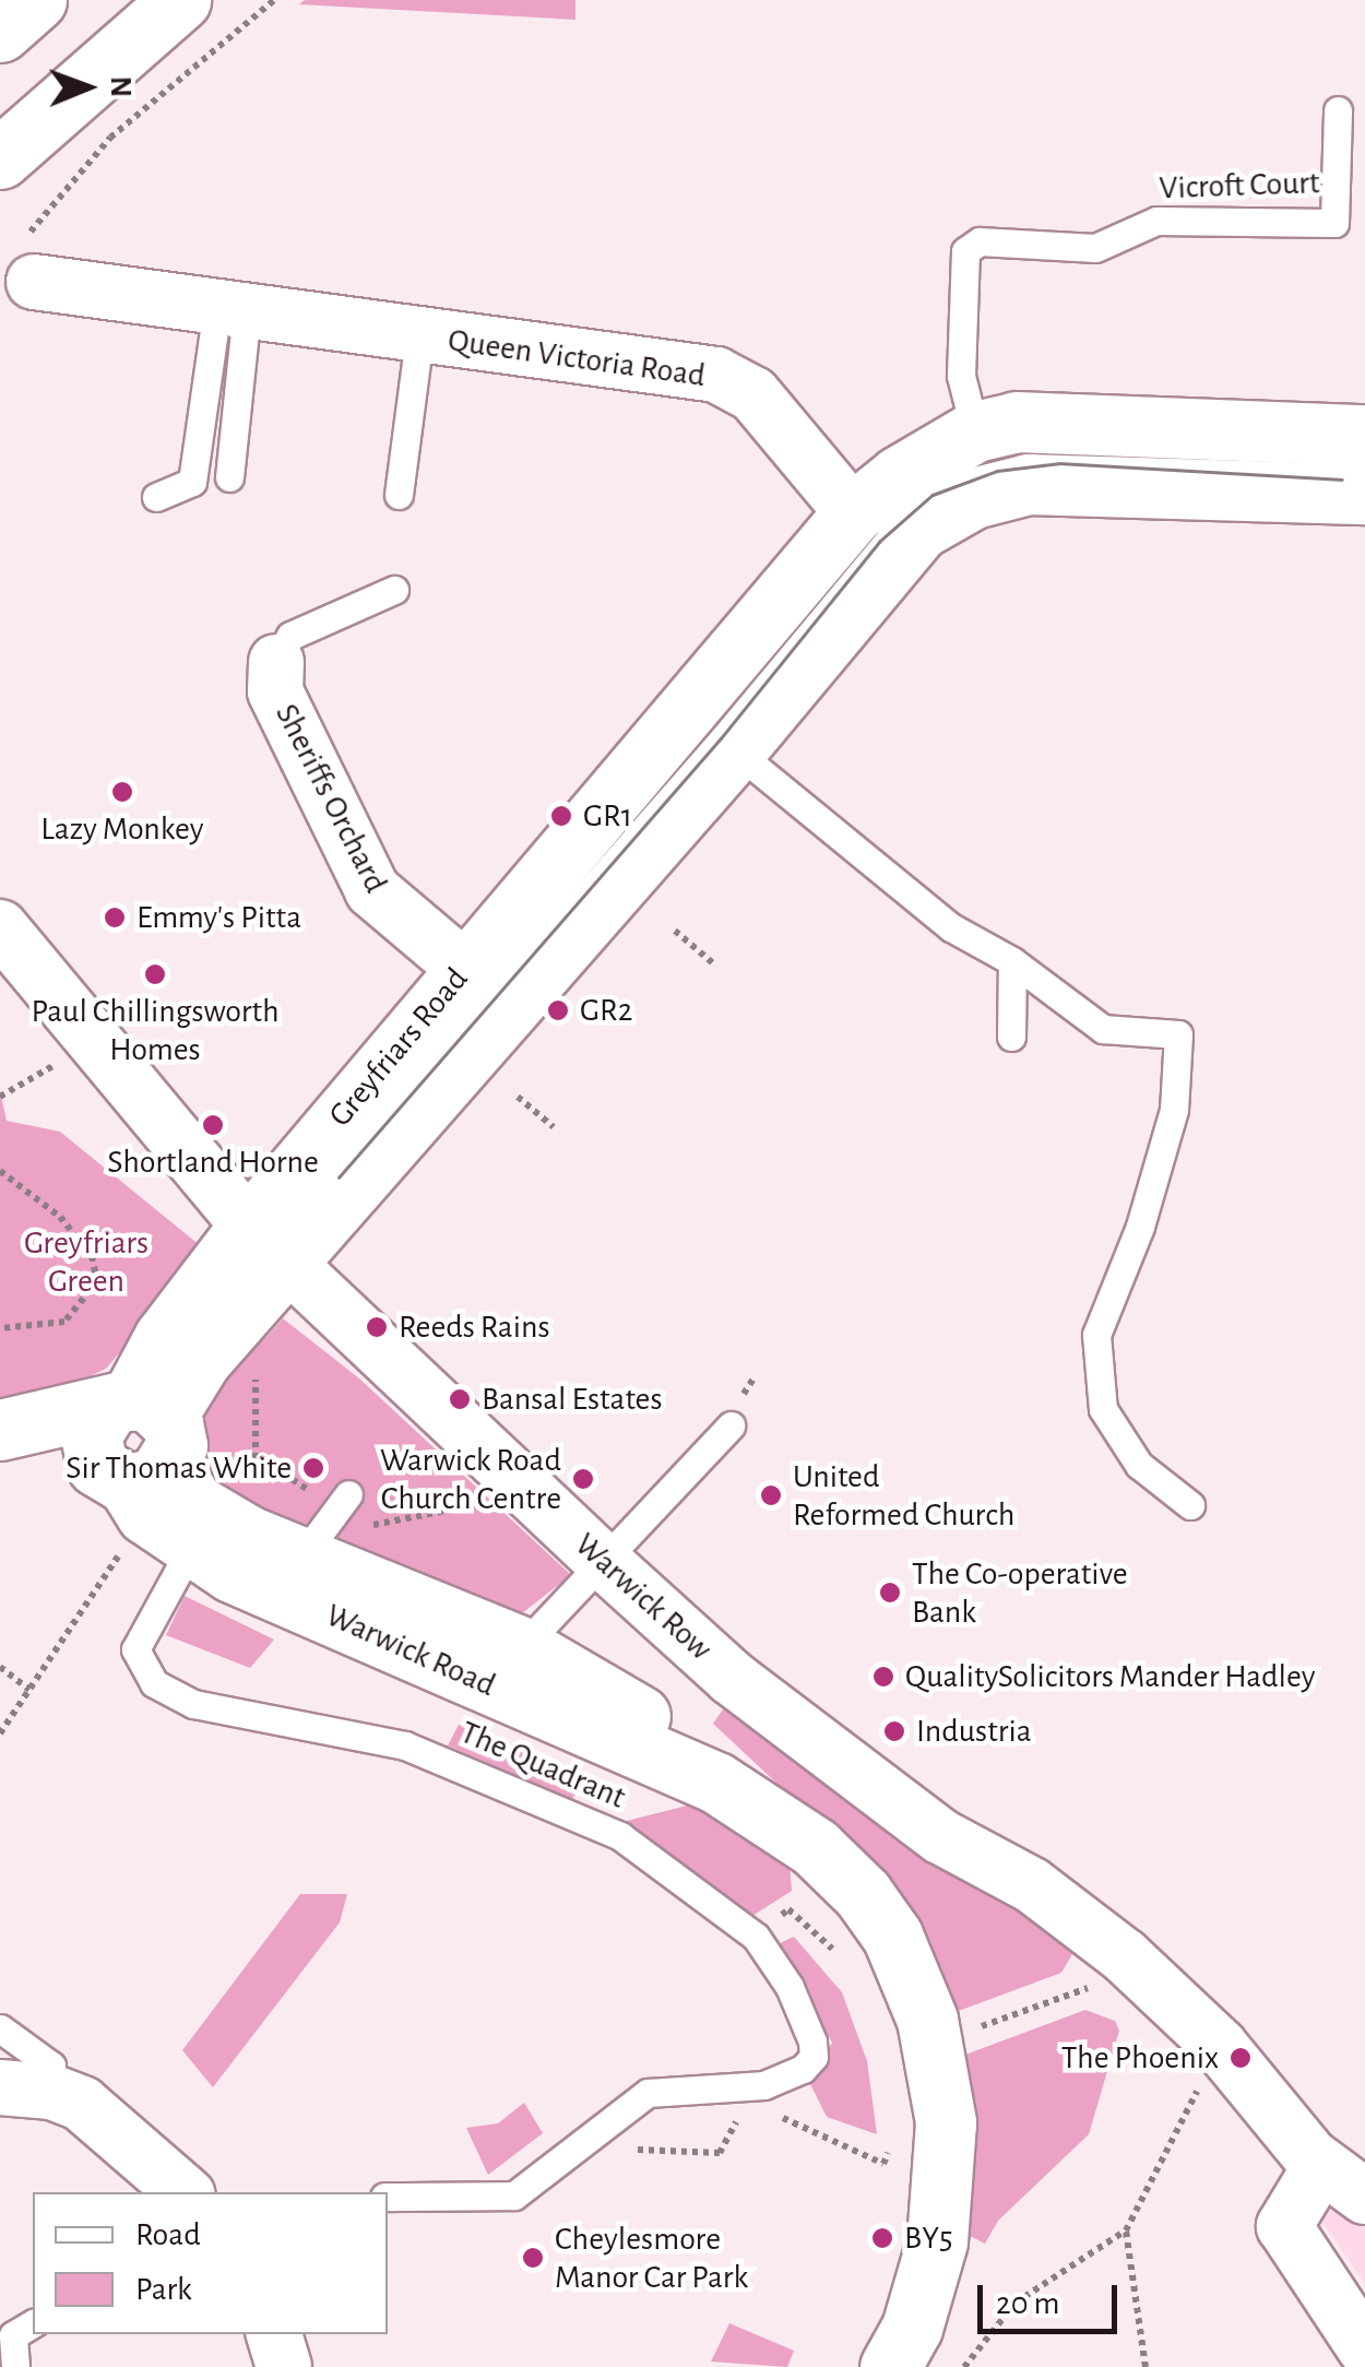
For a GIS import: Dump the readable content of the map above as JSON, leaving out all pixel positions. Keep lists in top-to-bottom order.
{
  "streets": {
    "main road": ["Greyfriars Road", "Warwick Road"],
    "street": ["Queen Victoria Road", "Sheriffs Orchard", "Warwick Row"],
    "lane": ["Vicroft Court", "The Quadrant"]
  },
  "crossings": [
    ["Queen Victoria Road", "Greyfriars Road"],
    ["Sheriffs Orchard", "Greyfriars Road"],
    ["Greyfriars Road", "Warwick Row"],
    ["Greyfriars Road", "Warwick Road"],
    ["Warwick Road", "The Quadrant"]
  ],
  "parks": ["Greyfriars Green"],
  "places": [
    "Lazy Monkey",
    "GR1",
    "Emmy's Pitta",
    "Paul Chillingsworth Homes",
    "GR2",
    "Shortland Horne",
    "Reeds Rains",
    "Bansal Estates",
    "Sir Thomas White",
    "Warwick Road Church Centre",
    "United Reformed Church",
    "The Co-operative Bank",
    "QualitySolicitors Mander Hadley",
    "Industria",
    "The Phoenix",
    "BY5",
    "Cheylesmore Manor Car Park"
  ],
  "legend": ["Road", "Park"],
  "scale_bar": "20 m",
  "north": "right"
}
